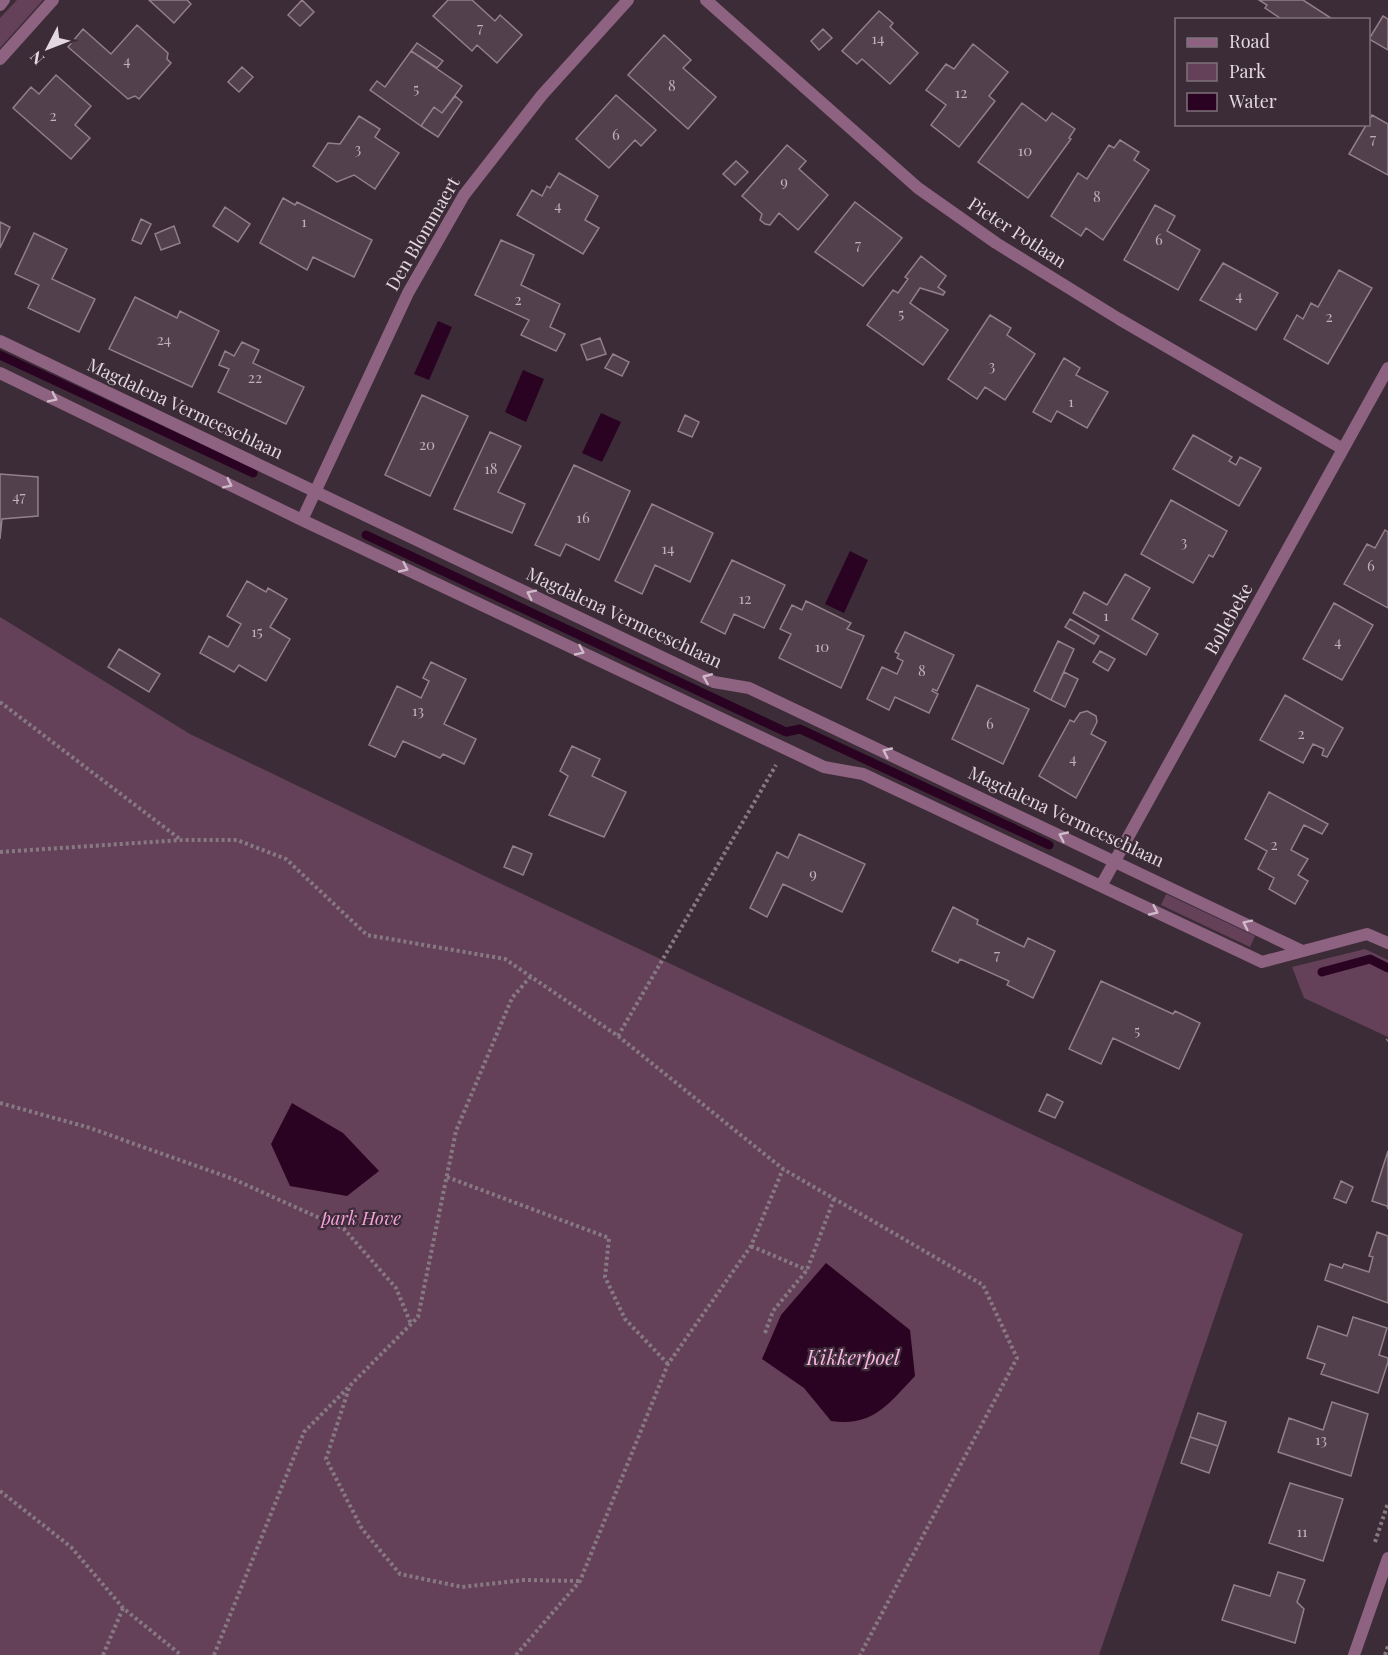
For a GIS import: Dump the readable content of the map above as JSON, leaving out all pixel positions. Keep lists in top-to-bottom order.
{
  "streets": {
    "street": [
      "Pieter Potlaan",
      "Den Blommaert",
      "Magdalena Vermeeschlaan",
      "Bollebeke"
    ]
  },
  "crossings": [
    ["Pieter Potlaan", "Bollebeke"],
    ["Den Blommaert", "Magdalena Vermeeschlaan"],
    ["Magdalena Vermeeschlaan", "Bollebeke"]
  ],
  "water": ["Kikkerpoel"],
  "parks": ["park Hove"],
  "house_numbers": [
    "7",
    "14",
    "4",
    "8",
    "5",
    "12",
    "2",
    "6",
    "7",
    "3",
    "10",
    "9",
    "8",
    "4",
    "1",
    "6",
    "7",
    "4",
    "2",
    "5",
    "2",
    "24",
    "3",
    "22",
    "1",
    "20",
    "18",
    "47",
    "16",
    "3",
    "14",
    "6",
    "12",
    "1",
    "15",
    "4",
    "10",
    "8",
    "13",
    "6",
    "2",
    "4",
    "2",
    "9",
    "7",
    "5",
    "13",
    "11"
  ],
  "legend": ["Road", "Park", "Water"],
  "north": "bottom left"
}
